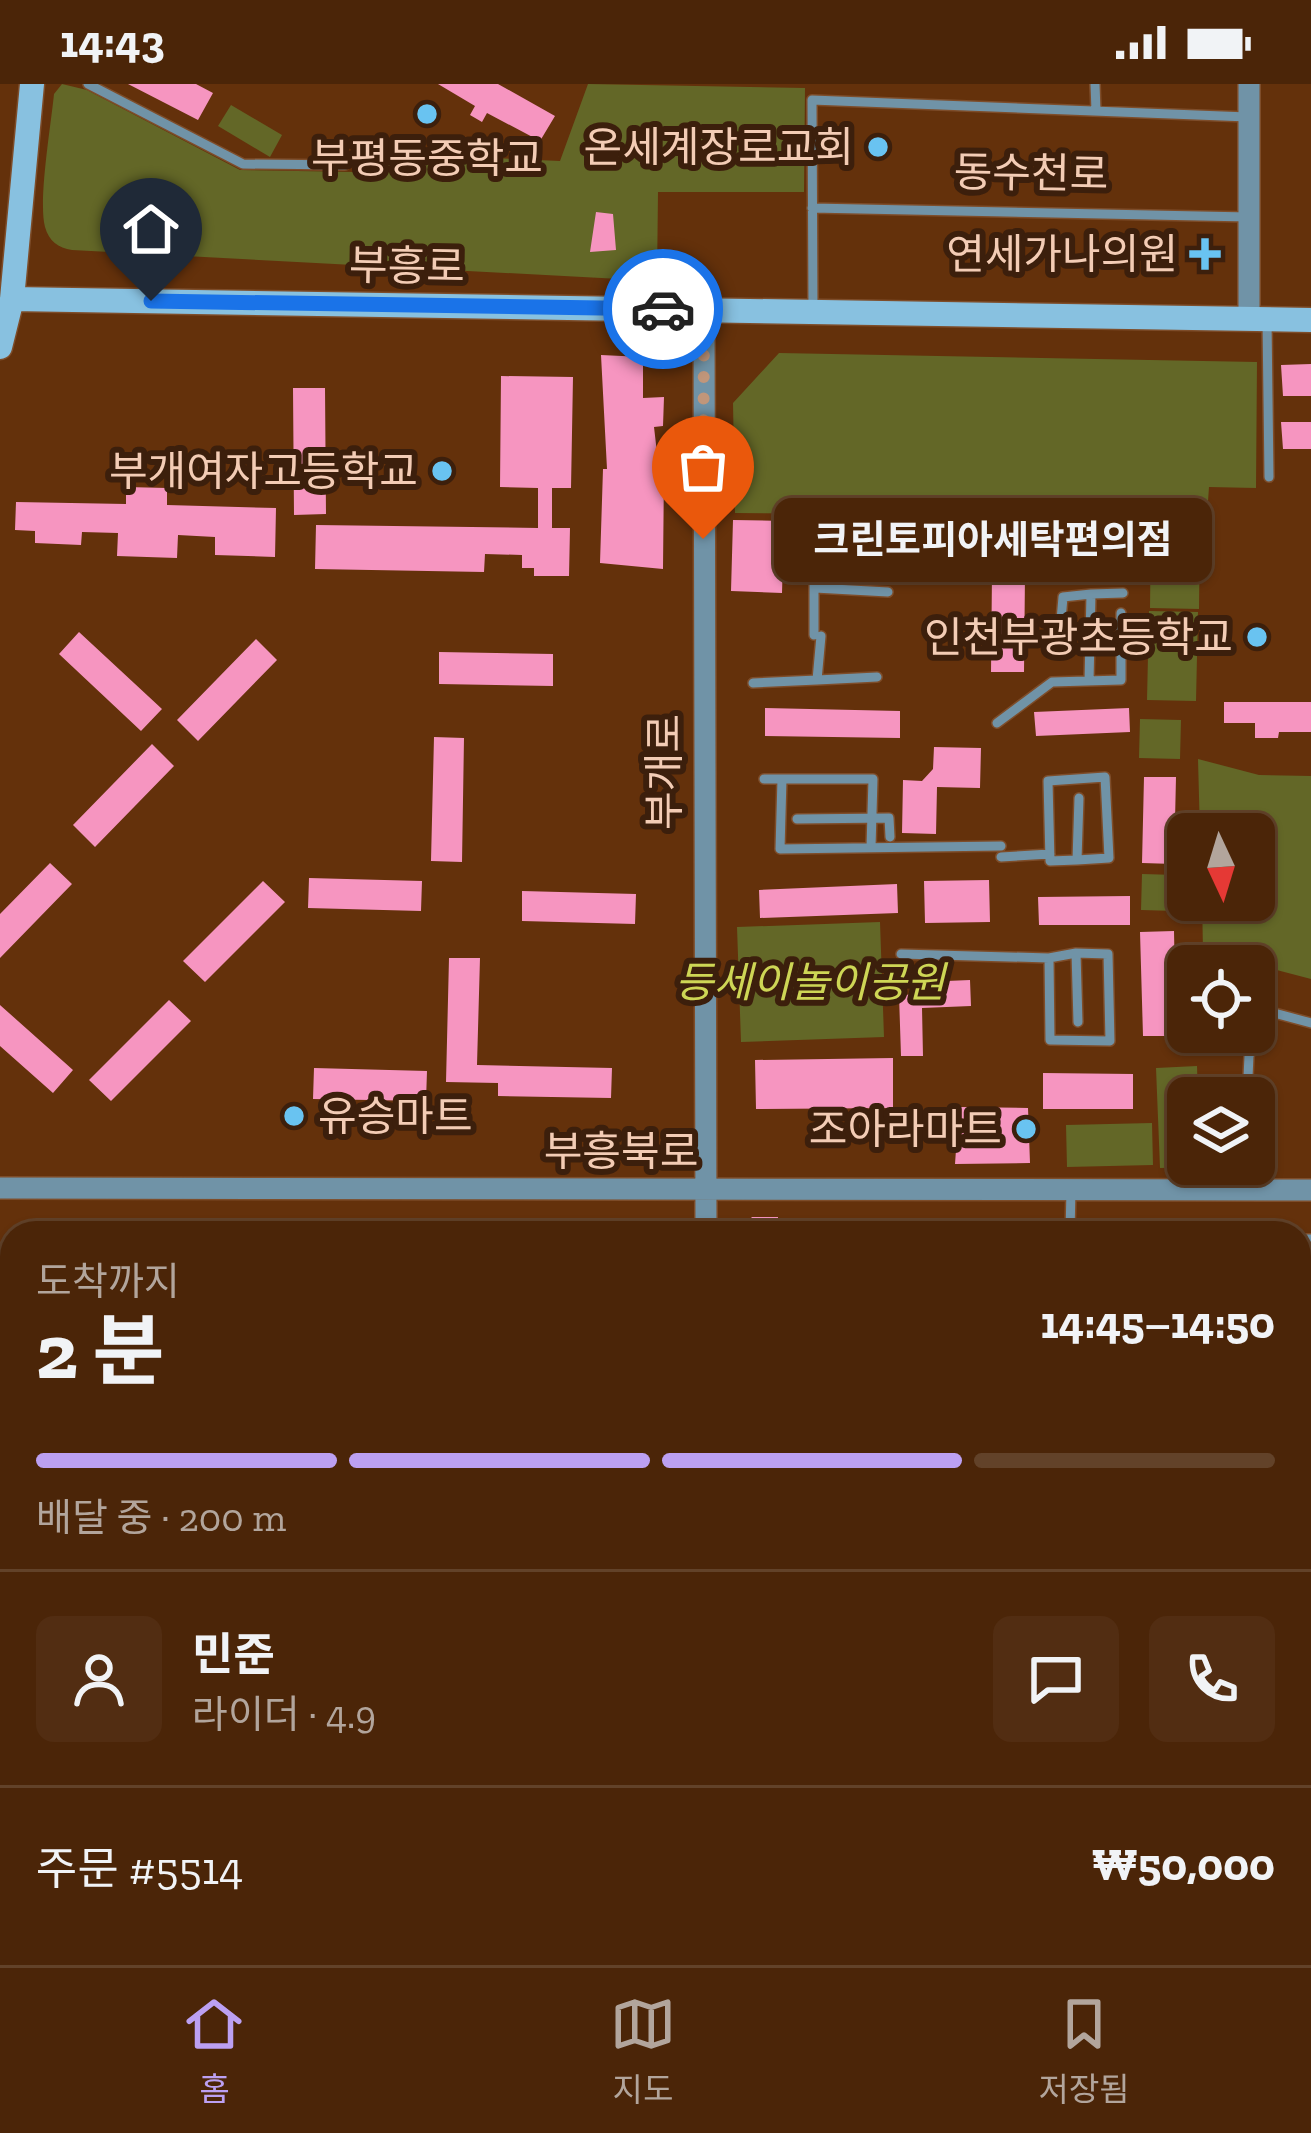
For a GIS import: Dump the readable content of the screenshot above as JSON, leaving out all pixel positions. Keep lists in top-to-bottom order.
{
  "streets": {
    "main road": ["부흥로"],
    "street": ["부개로", "부흥북로"],
    "lane": ["동수천로"]
  },
  "crossings": [
    ["부흥로", "부개로"],
    ["부개로", "부흥북로"]
  ],
  "parks": ["등세이놀이공원"],
  "places": {
    "other": [
      "부평동중학교",
      "온세계장로교회",
      "부개여자고등학교",
      "크린토피아세탁편의점",
      "인천부광초등학교",
      "유승마트",
      "조아라마트"
    ],
    "health": ["연세가나의원"]
  },
  "north": "bottom",
  "page": {
    "status": "14:43",
    "bubble": "크린토피아세탁편의점",
    "heading": ["2 분", "도착까지", "14:45–14:50"],
    "panel": [
      "민준",
      "라이더 · 4.9",
      "주문 #5514",
      "₩50,000"
    ],
    "bar": "배달 중 · 200 m",
    "tabs": ["홈", "지도", "저장됨"]
  }
}
